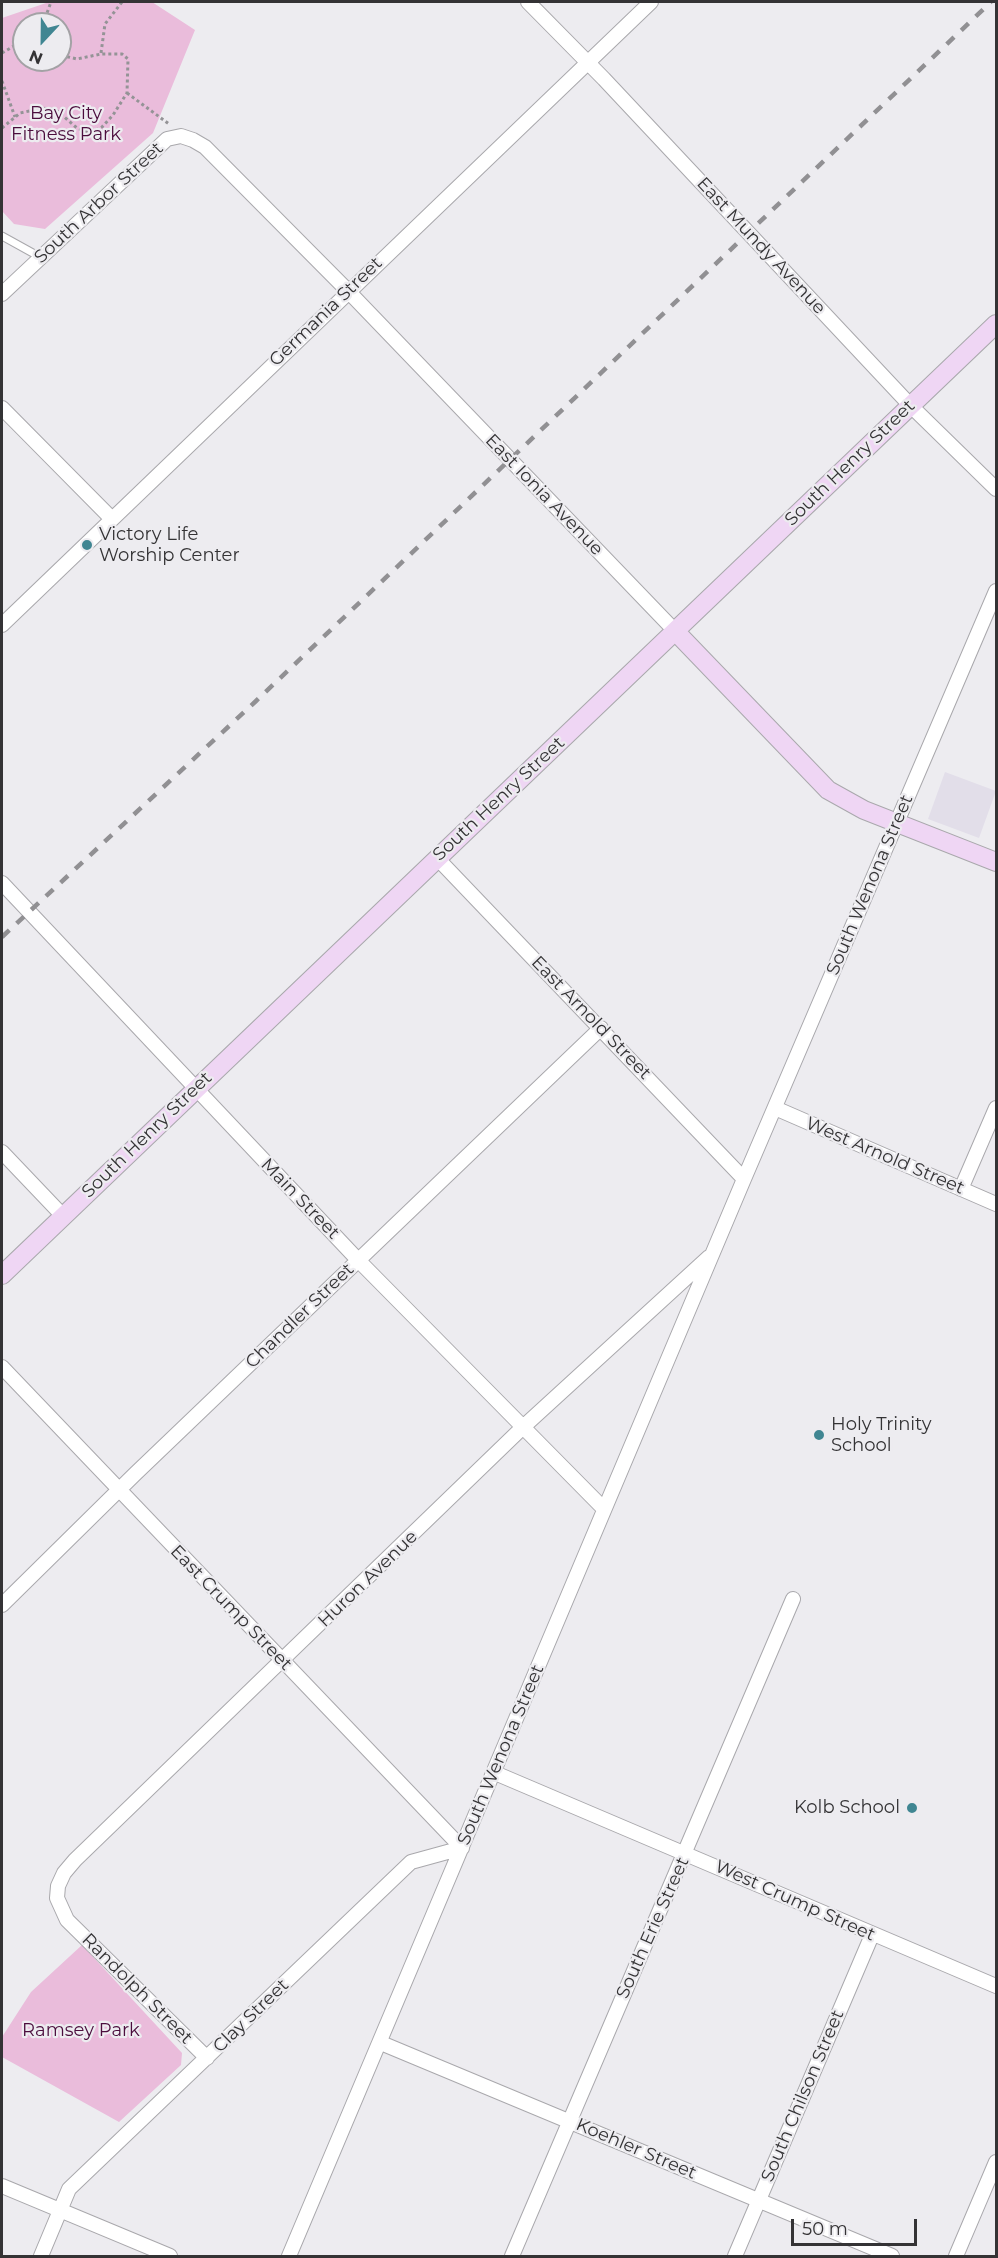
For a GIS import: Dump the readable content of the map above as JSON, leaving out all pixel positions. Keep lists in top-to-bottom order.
{
  "streets": {
    "street": [
      "South Arbor Street",
      "East Mundy Avenue",
      "Germania Street",
      "South Henry Street",
      "East Ionia Avenue",
      "South Wenona Street",
      "East Arnold Street",
      "West Arnold Street",
      "Main Street",
      "Chandler Street",
      "Huron Avenue",
      "East Crump Street",
      "West Crump Street",
      "South Erie Street",
      "Randolph Street",
      "Clay Street",
      "South Chilson Street",
      "Koehler Street"
    ]
  },
  "crossings": [
    ["South Arbor Street", "East Ionia Avenue"],
    ["East Mundy Avenue", "Germania Street"],
    ["East Mundy Avenue", "South Henry Street"],
    ["Germania Street", "East Ionia Avenue"],
    ["South Henry Street", "East Ionia Avenue"],
    ["South Henry Street", "East Arnold Street"],
    ["South Henry Street", "Main Street"],
    ["East Ionia Avenue", "South Wenona Street"],
    ["South Wenona Street", "East Arnold Street"],
    ["South Wenona Street", "West Arnold Street"],
    ["South Wenona Street", "Main Street"],
    ["South Wenona Street", "Huron Avenue"],
    ["South Wenona Street", "East Crump Street"],
    ["South Wenona Street", "West Crump Street"],
    ["South Wenona Street", "Clay Street"],
    ["South Wenona Street", "Koehler Street"],
    ["East Arnold Street", "Chandler Street"],
    ["Main Street", "Chandler Street"],
    ["Main Street", "Huron Avenue"],
    ["Chandler Street", "East Crump Street"],
    ["Huron Avenue", "East Crump Street"],
    ["Huron Avenue", "Randolph Street"],
    ["East Crump Street", "Clay Street"],
    ["West Crump Street", "South Erie Street"],
    ["West Crump Street", "South Chilson Street"],
    ["South Erie Street", "Koehler Street"],
    ["Randolph Street", "Clay Street"],
    ["South Chilson Street", "Koehler Street"]
  ],
  "parks": ["Bay City Fitness Park", "Ramsey Park"],
  "places": ["Victory Life Worship Center", "Holy Trinity School", "Kolb School"],
  "scale_bar": "50 m",
  "north": "bottom"
}
